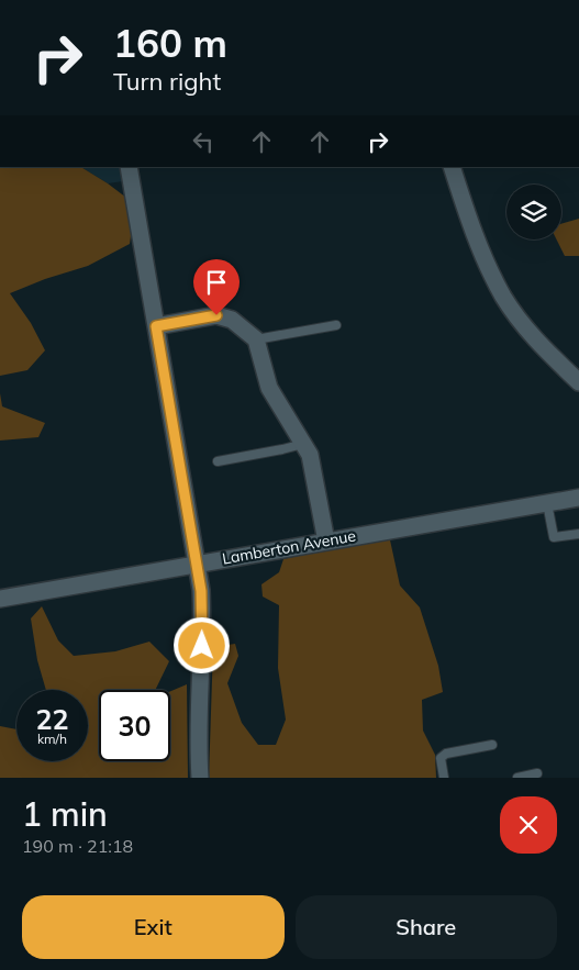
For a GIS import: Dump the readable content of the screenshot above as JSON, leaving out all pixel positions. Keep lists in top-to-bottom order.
{
  "streets": {
    "street": ["Lamberton Avenue"]
  },
  "page": {
    "turn": ["160 m", "Turn right"],
    "speed": "22 km/h",
    "limit": "30",
    "heading": ["1 min", "190 m · 21:18"],
    "buttons": ["Exit", "Share"]
  }
}
